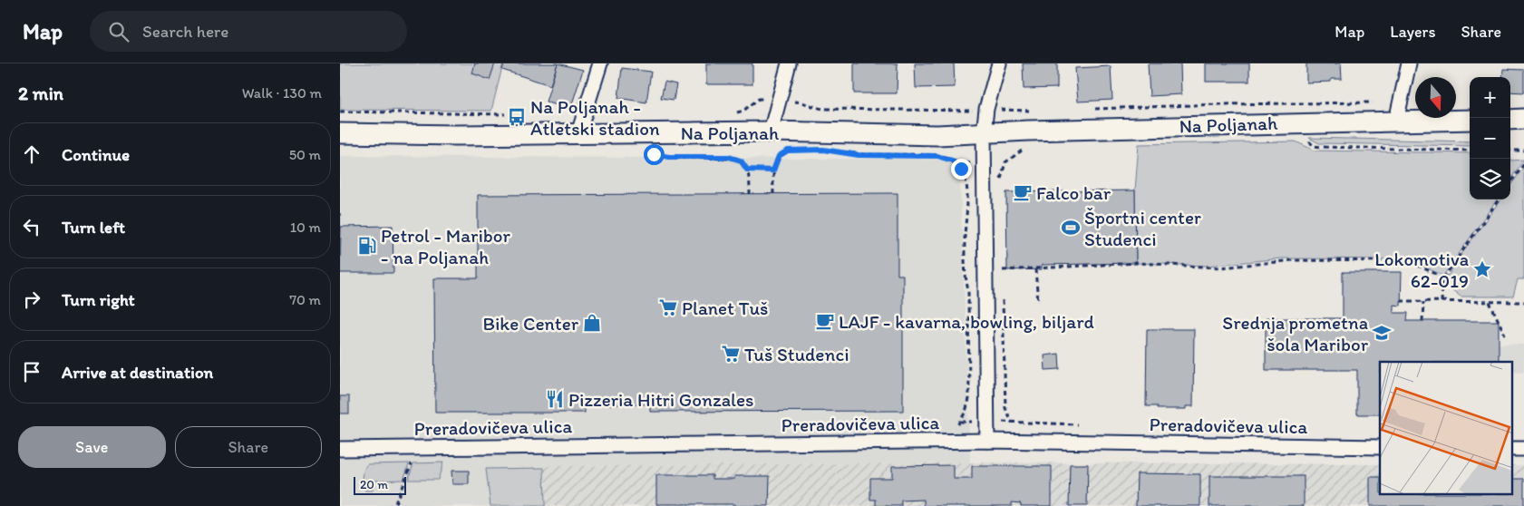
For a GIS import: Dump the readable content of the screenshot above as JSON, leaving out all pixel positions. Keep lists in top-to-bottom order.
{
  "streets": {
    "street": ["Na Poljanah", "Preradovičeva ulica"]
  },
  "places": {
    "bus stop": ["Na Poljanah - Atletski stadion"],
    "cafe": ["Falco bar", "LAJF - kavarna, bowling, biljard"],
    "sports": ["Športni center Studenci"],
    "fuel station": ["Petrol - Maribor - na Poljanah"],
    "place": ["Lokomotiva 62-019"],
    "supermarket": ["Planet Tuš", "Tuš Studenci"],
    "shop": ["Bike Center"],
    "school or university": ["Srednja prometna šola Maribor"],
    "restaurant": ["Pizzeria Hitri Gonzales"]
  },
  "scale_bar": "20 m",
  "north": "bottom",
  "page": {
    "header": "Map",
    "search": "Search here",
    "nav": ["Map", "Layers", "Share"],
    "heading": ["2 min", "Walk · 130 m"],
    "map_buttons": ["+", "−"],
    "list": [
      ["Continue", "50 m"],
      ["Turn left", "10 m"],
      ["Turn right", "70 m"],
      "Arrive at destination"
    ],
    "buttons": ["Save", "Share"],
    "scale": "20 m"
  }
}
